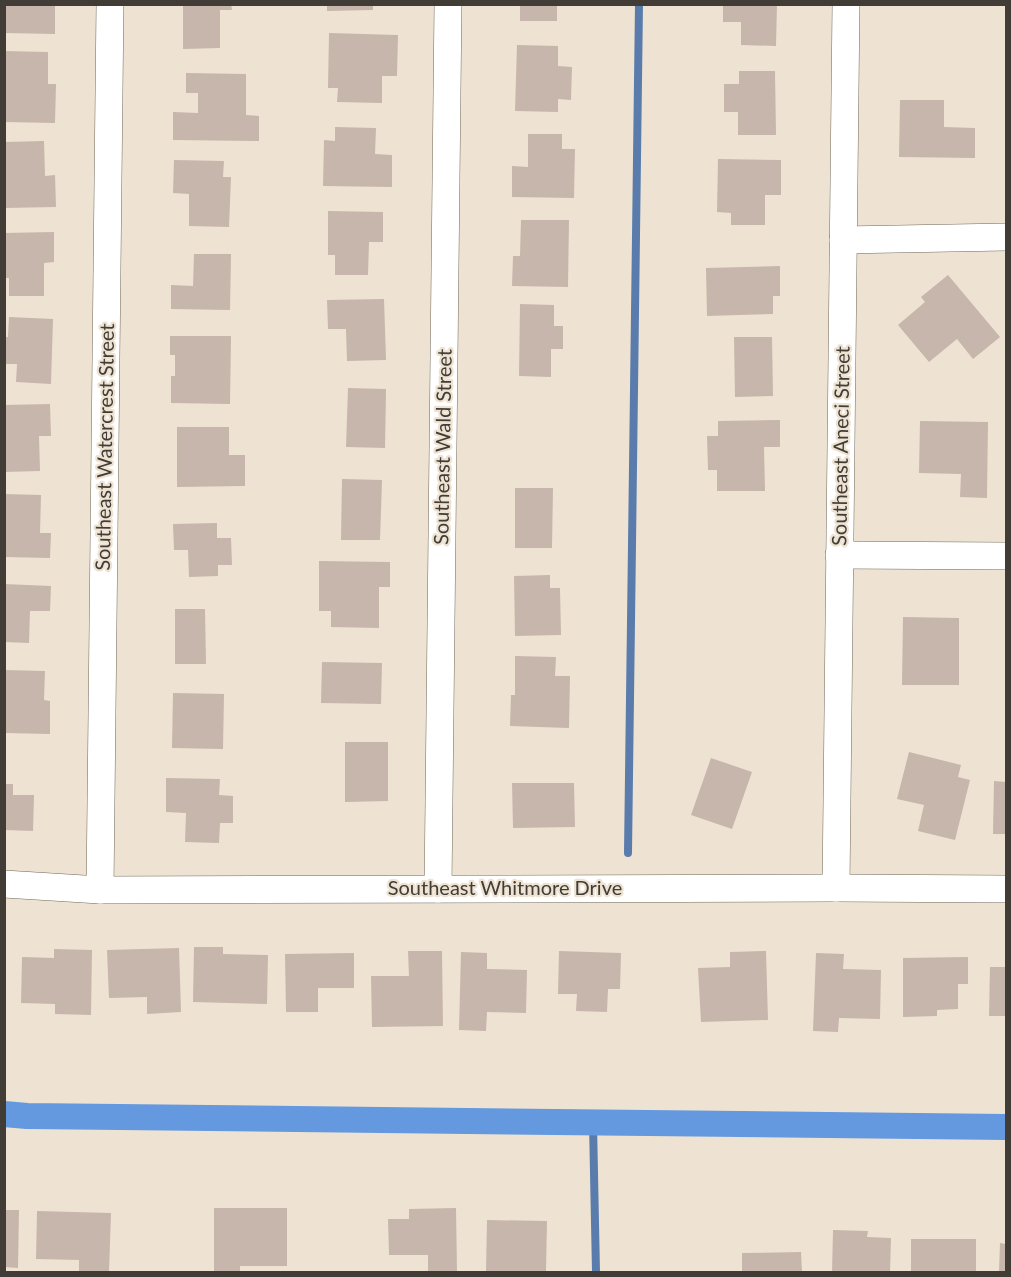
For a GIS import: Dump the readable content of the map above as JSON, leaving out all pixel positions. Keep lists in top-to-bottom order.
{
  "streets": {
    "street": [
      "Southeast Aneci Street",
      "Southeast Watercrest Street",
      "Southeast Wald Street",
      "Southeast Whitmore Drive"
    ]
  },
  "crossings": [
    ["Southeast Aneci Street", "Southeast Whitmore Drive"],
    ["Southeast Watercrest Street", "Southeast Whitmore Drive"],
    ["Southeast Wald Street", "Southeast Whitmore Drive"]
  ]
}
